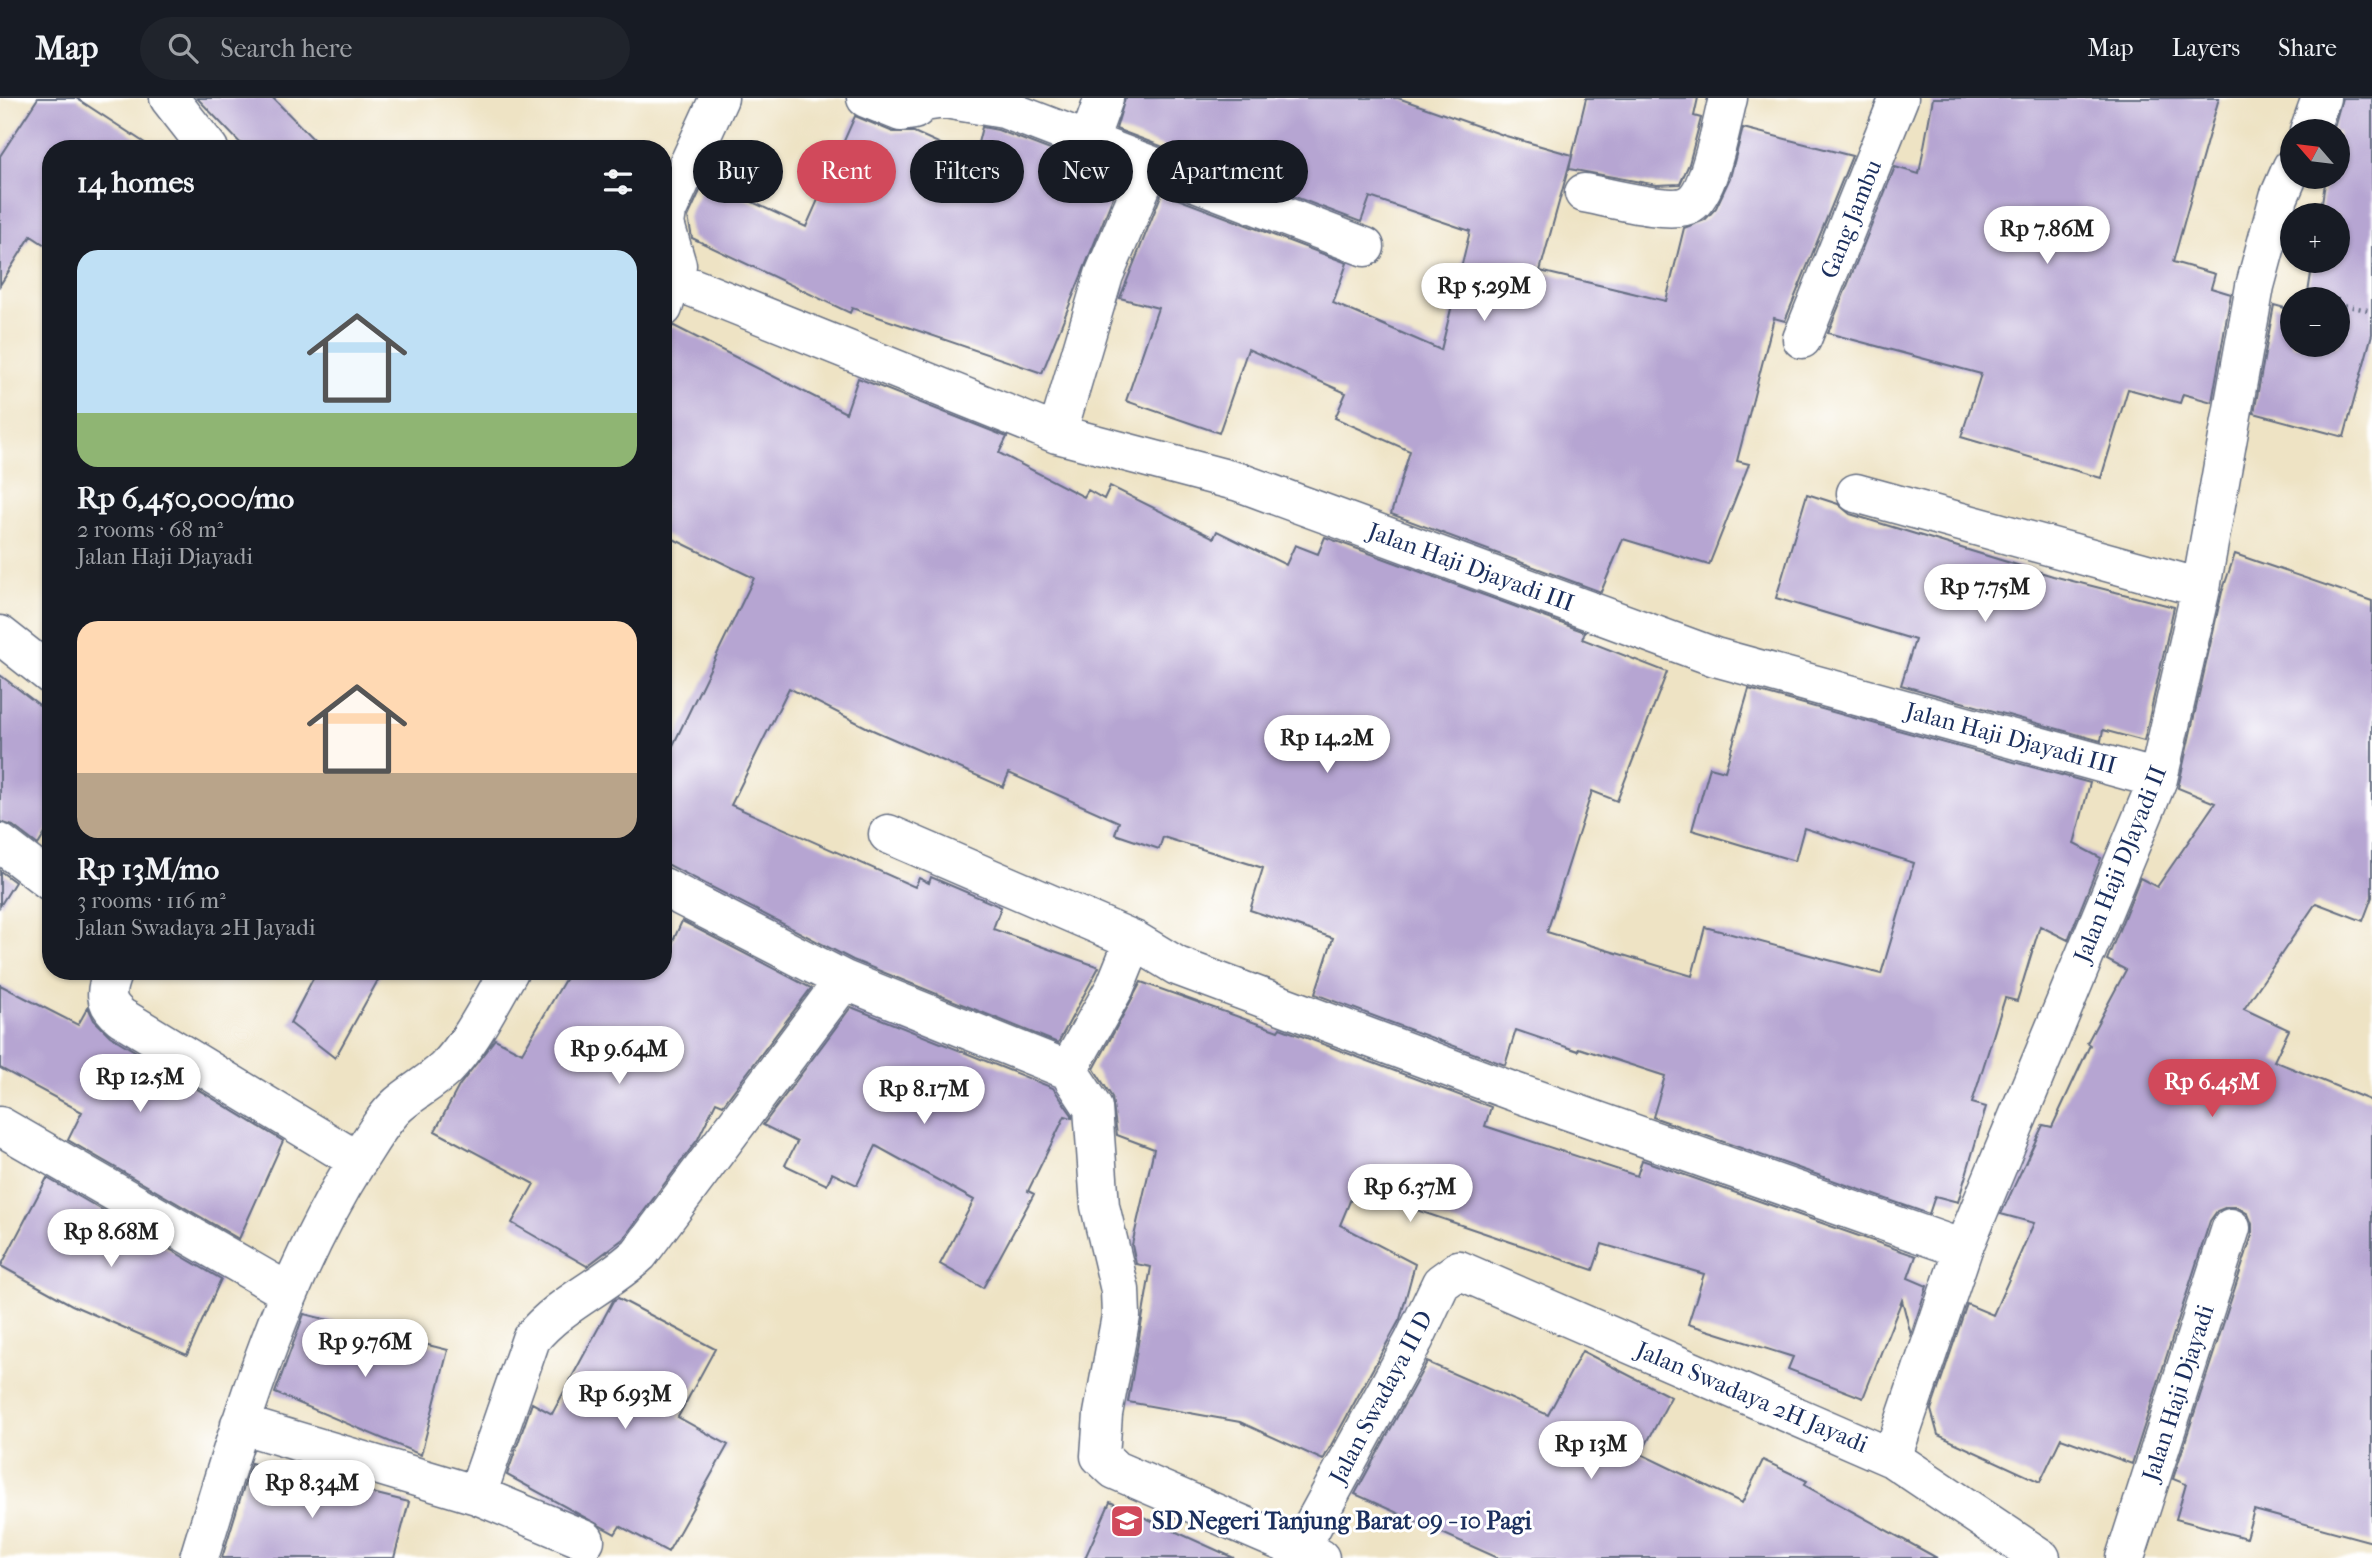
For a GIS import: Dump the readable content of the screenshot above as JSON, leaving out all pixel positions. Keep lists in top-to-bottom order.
{
  "streets": {
    "street": [
      "Gang Jambu",
      "Jalan Haji Djayadi III",
      "Jalan Haji DJayadi II",
      "Jalan Haji Djayadi",
      "Jalan Swadaya II D",
      "Jalan Swadaya 2H Jayadi"
    ]
  },
  "crossings": [
    ["Jalan Haji Djayadi III", "Jalan Haji DJayadi II"],
    ["Jalan Haji DJayadi II", "Jalan Swadaya 2H Jayadi"],
    ["Jalan Swadaya II D", "Jalan Swadaya 2H Jayadi"]
  ],
  "places": {
    "school or university": ["SD Negeri Tanjung Barat 09 - 10 Pagi"]
  },
  "north": "top left",
  "page": {
    "header": "Map",
    "search": "Search here",
    "nav": ["Map", "Layers", "Share"],
    "map_buttons": ["+", "−"],
    "chip": [
      "Buy",
      "Rent",
      "Filters",
      "New",
      "Apartment"
    ],
    "heading": "14 homes",
    "price": [
      "Rp 7.86M",
      "Rp 5.29M",
      "Rp 7.75M",
      "Rp 14.2M",
      "Rp 9.64M",
      "Rp 12.5M",
      "Rp 6.45M",
      "Rp 8.17M",
      "Rp 6.37M",
      "Rp 8.68M",
      "Rp 9.76M",
      "Rp 6.93M",
      "Rp 13M",
      "Rp 8.34M"
    ],
    "list": [
      {
        "name": "Rp 6,450,000/mo",
        "note": "2 rooms · 68 m² · Jalan Haji Djayadi"
      },
      {
        "name": "Rp 13M/mo",
        "note": "3 rooms · 116 m² · Jalan Swadaya 2H Jayadi"
      }
    ]
  }
}
